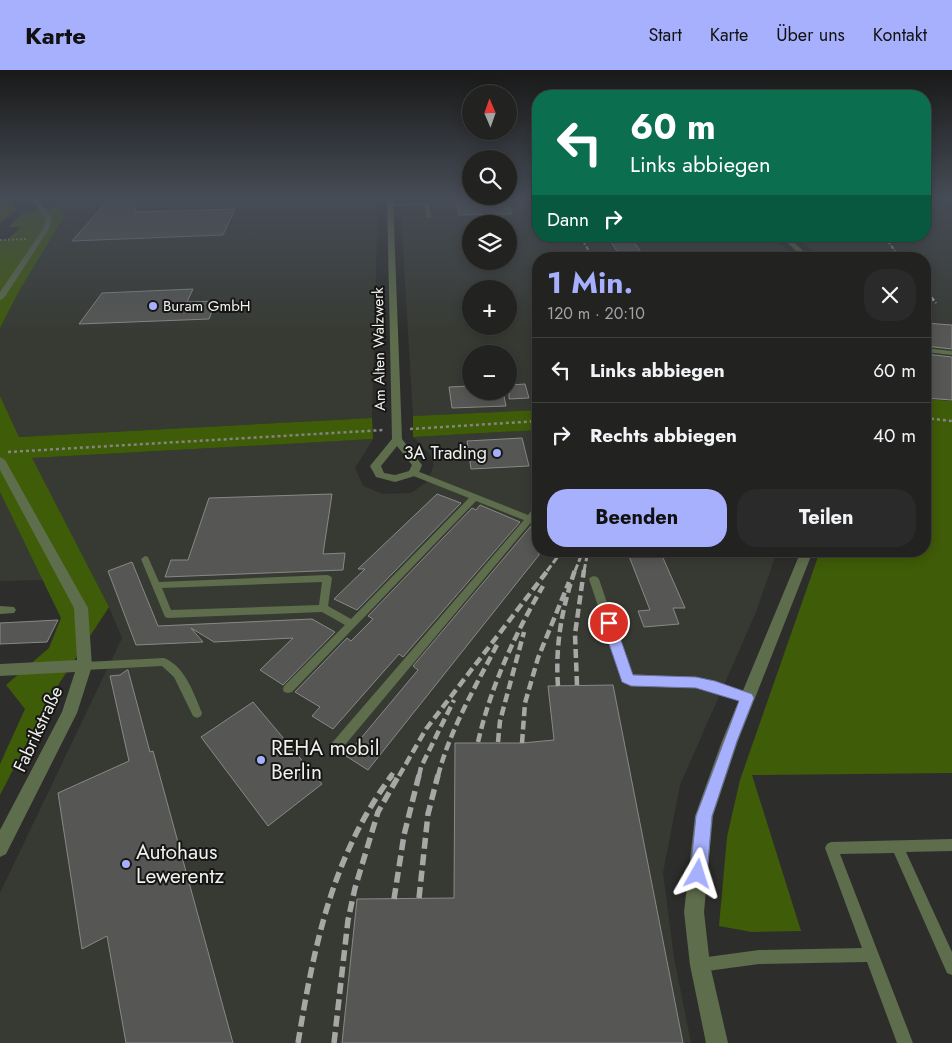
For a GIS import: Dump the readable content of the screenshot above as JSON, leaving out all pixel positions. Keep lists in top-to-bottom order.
{
  "streets": {
    "street": ["Am Alten Walzwerk", "Fabrikstraße"]
  },
  "places": [
    "Buram GmbH",
    "3A Trading",
    "REHA mobil Berlin",
    "Autohaus Lewerentz"
  ],
  "north": "top",
  "page": {
    "header": "Karte",
    "nav": [
      "Start",
      "Karte",
      "Über uns",
      "Kontakt"
    ],
    "map_buttons": ["+", "−"],
    "turn": ["60 m", "Links abbiegen"],
    "then": "Dann",
    "heading": ["1 Min.", "120 m · 20:10"],
    "list": [
      {
        "name": "Links abbiegen",
        "value": "60 m"
      },
      {
        "name": "Rechts abbiegen",
        "value": "40 m"
      }
    ],
    "buttons": ["Beenden", "Teilen"]
  }
}
